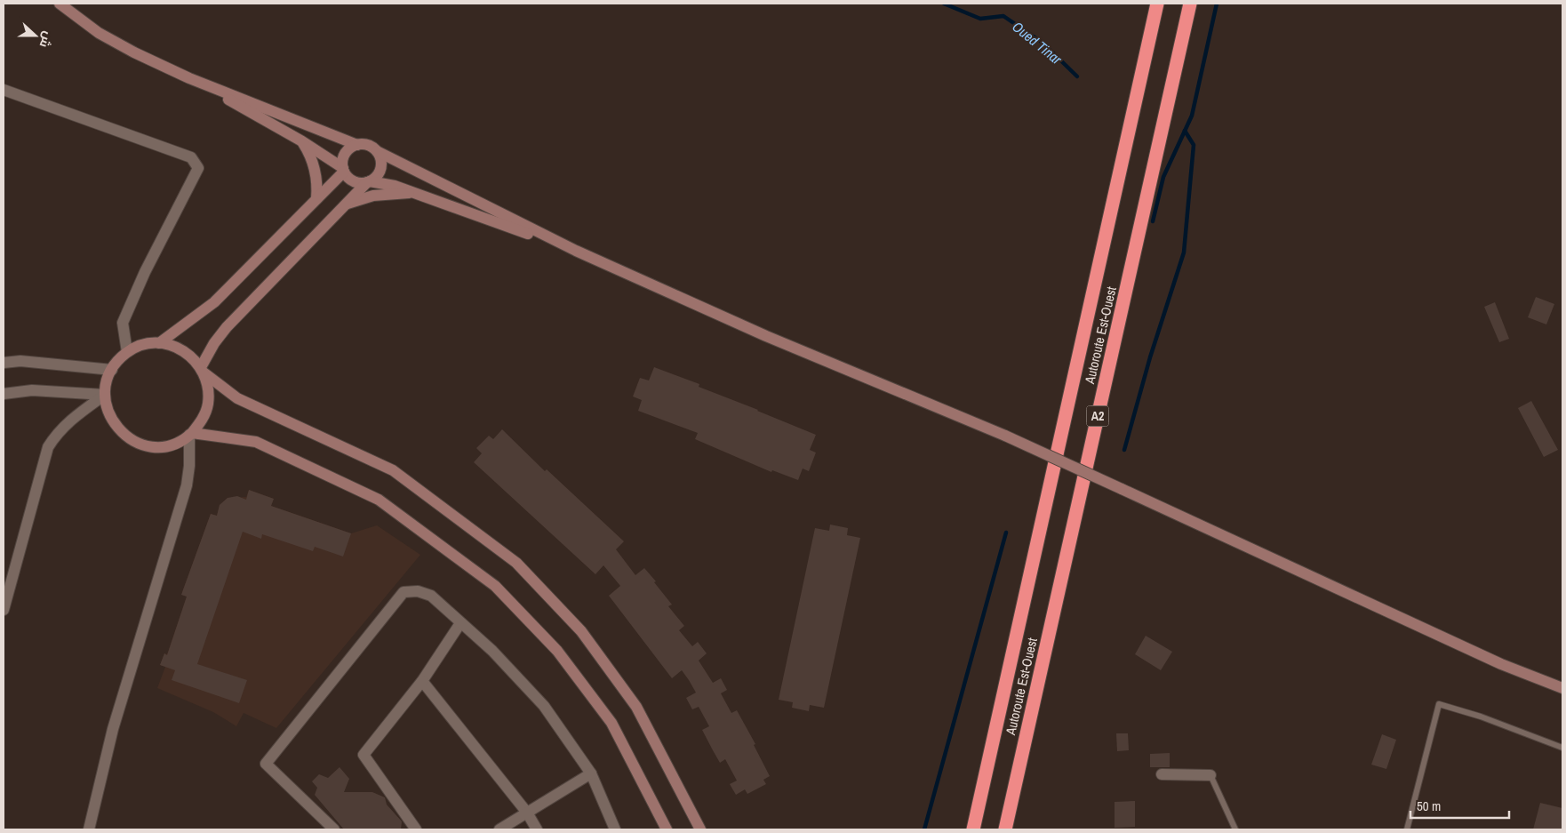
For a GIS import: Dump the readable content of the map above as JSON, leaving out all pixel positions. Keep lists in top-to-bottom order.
{
  "streets": {
    "highway": ["Autoroute Est-Ouest", "A2"]
  },
  "water": ["Oued Tinar"],
  "scale_bar": "50 m",
  "north": "right"
}
